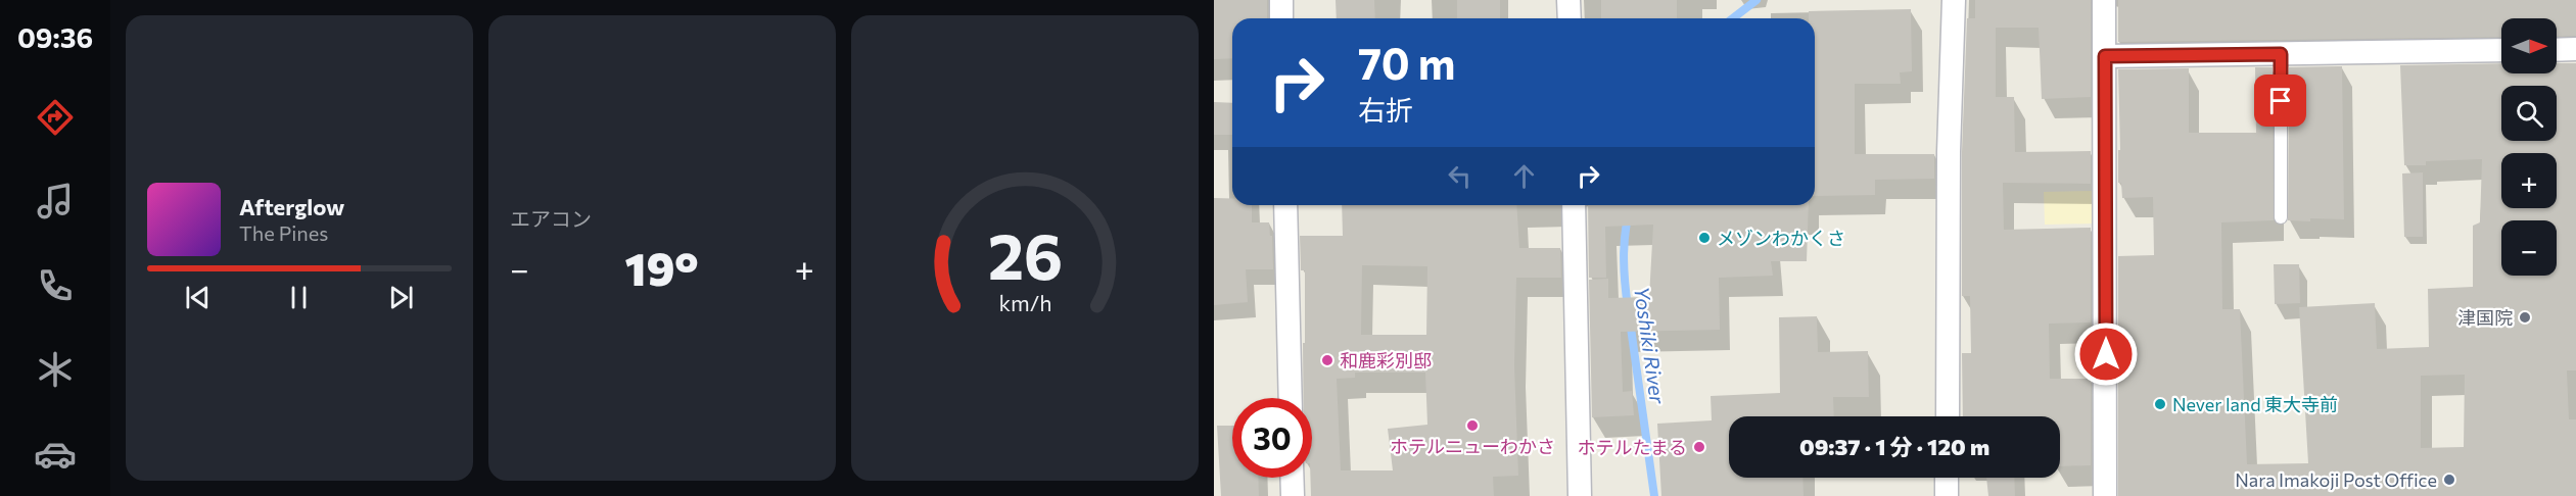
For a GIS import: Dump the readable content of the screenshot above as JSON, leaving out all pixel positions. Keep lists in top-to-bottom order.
{
  "water": ["Yoshiki River"],
  "places": [
    "メゾンわかくさ",
    "津国院",
    "和鹿彩別邸",
    "Never land 東大寺前",
    "ホテルニューわかさ",
    "ホテルたまる",
    "Nara Imakoji Post Office"
  ],
  "north": "right",
  "page": {
    "tabs": "09:36",
    "tile": "エアコン",
    "map_buttons": ["+", "−"],
    "turn": ["70 m", "右折"],
    "song": ["Afterglow", "The Pines"],
    "heat": ["−", "19°", "+"],
    "limit": "30",
    "trip": "09:37 · 1 分 · 120 m",
    "gauge": ["26", "km/h"]
  }
}
